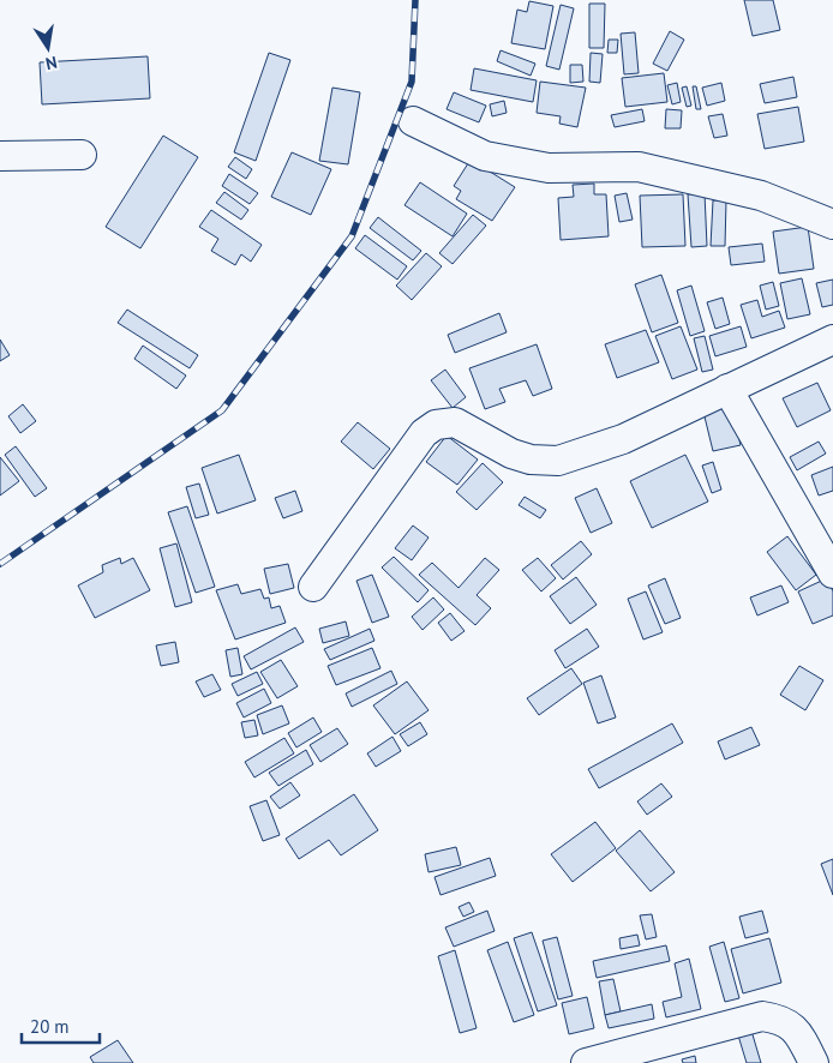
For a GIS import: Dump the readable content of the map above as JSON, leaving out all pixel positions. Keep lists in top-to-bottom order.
{
  "scale_bar": "20 m",
  "north": "bottom"
}
